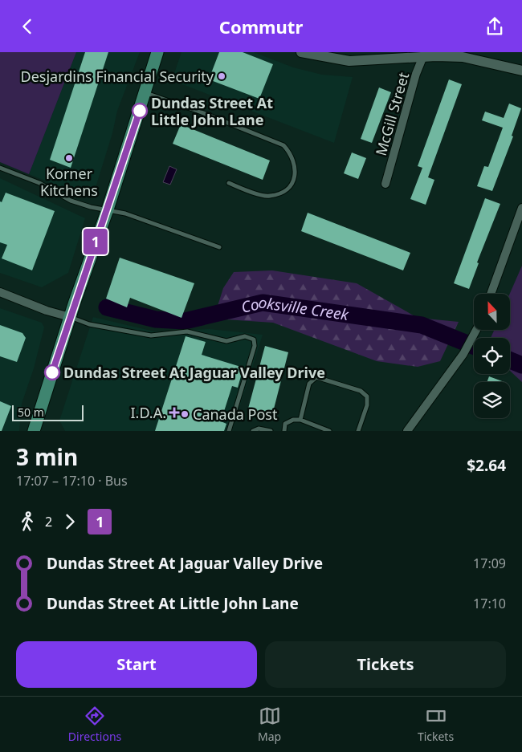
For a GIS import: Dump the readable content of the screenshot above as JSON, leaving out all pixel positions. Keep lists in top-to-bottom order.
{
  "streets": {
    "street": ["McGill Street"]
  },
  "water": ["Cooksville Creek"],
  "places": {
    "other": [
      "Desjardins Financial Security",
      "Dundas Street At Little John Lane",
      "Korner Kitchens",
      "Dundas Street At Jaguar Valley Drive",
      "Canada Post"
    ],
    "health": ["I.D.A."]
  },
  "lines": ["bus line 1"],
  "scale_bar": "50 m",
  "north": "top",
  "page": {
    "header": "Commutr",
    "on_map": "1",
    "scale": "50 m",
    "heading": ["3 min", "17:07 – 17:10 · Bus", "$2.64"],
    "legs": ["2", "1"],
    "list": [
      {
        "name": "Dundas Street At Jaguar Valley Drive",
        "value": "17:09"
      },
      {
        "name": "Dundas Street At Little John Lane",
        "value": "17:10"
      }
    ],
    "buttons": ["Start", "Tickets"],
    "tabs": ["Directions", "Map", "Tickets"]
  }
}
